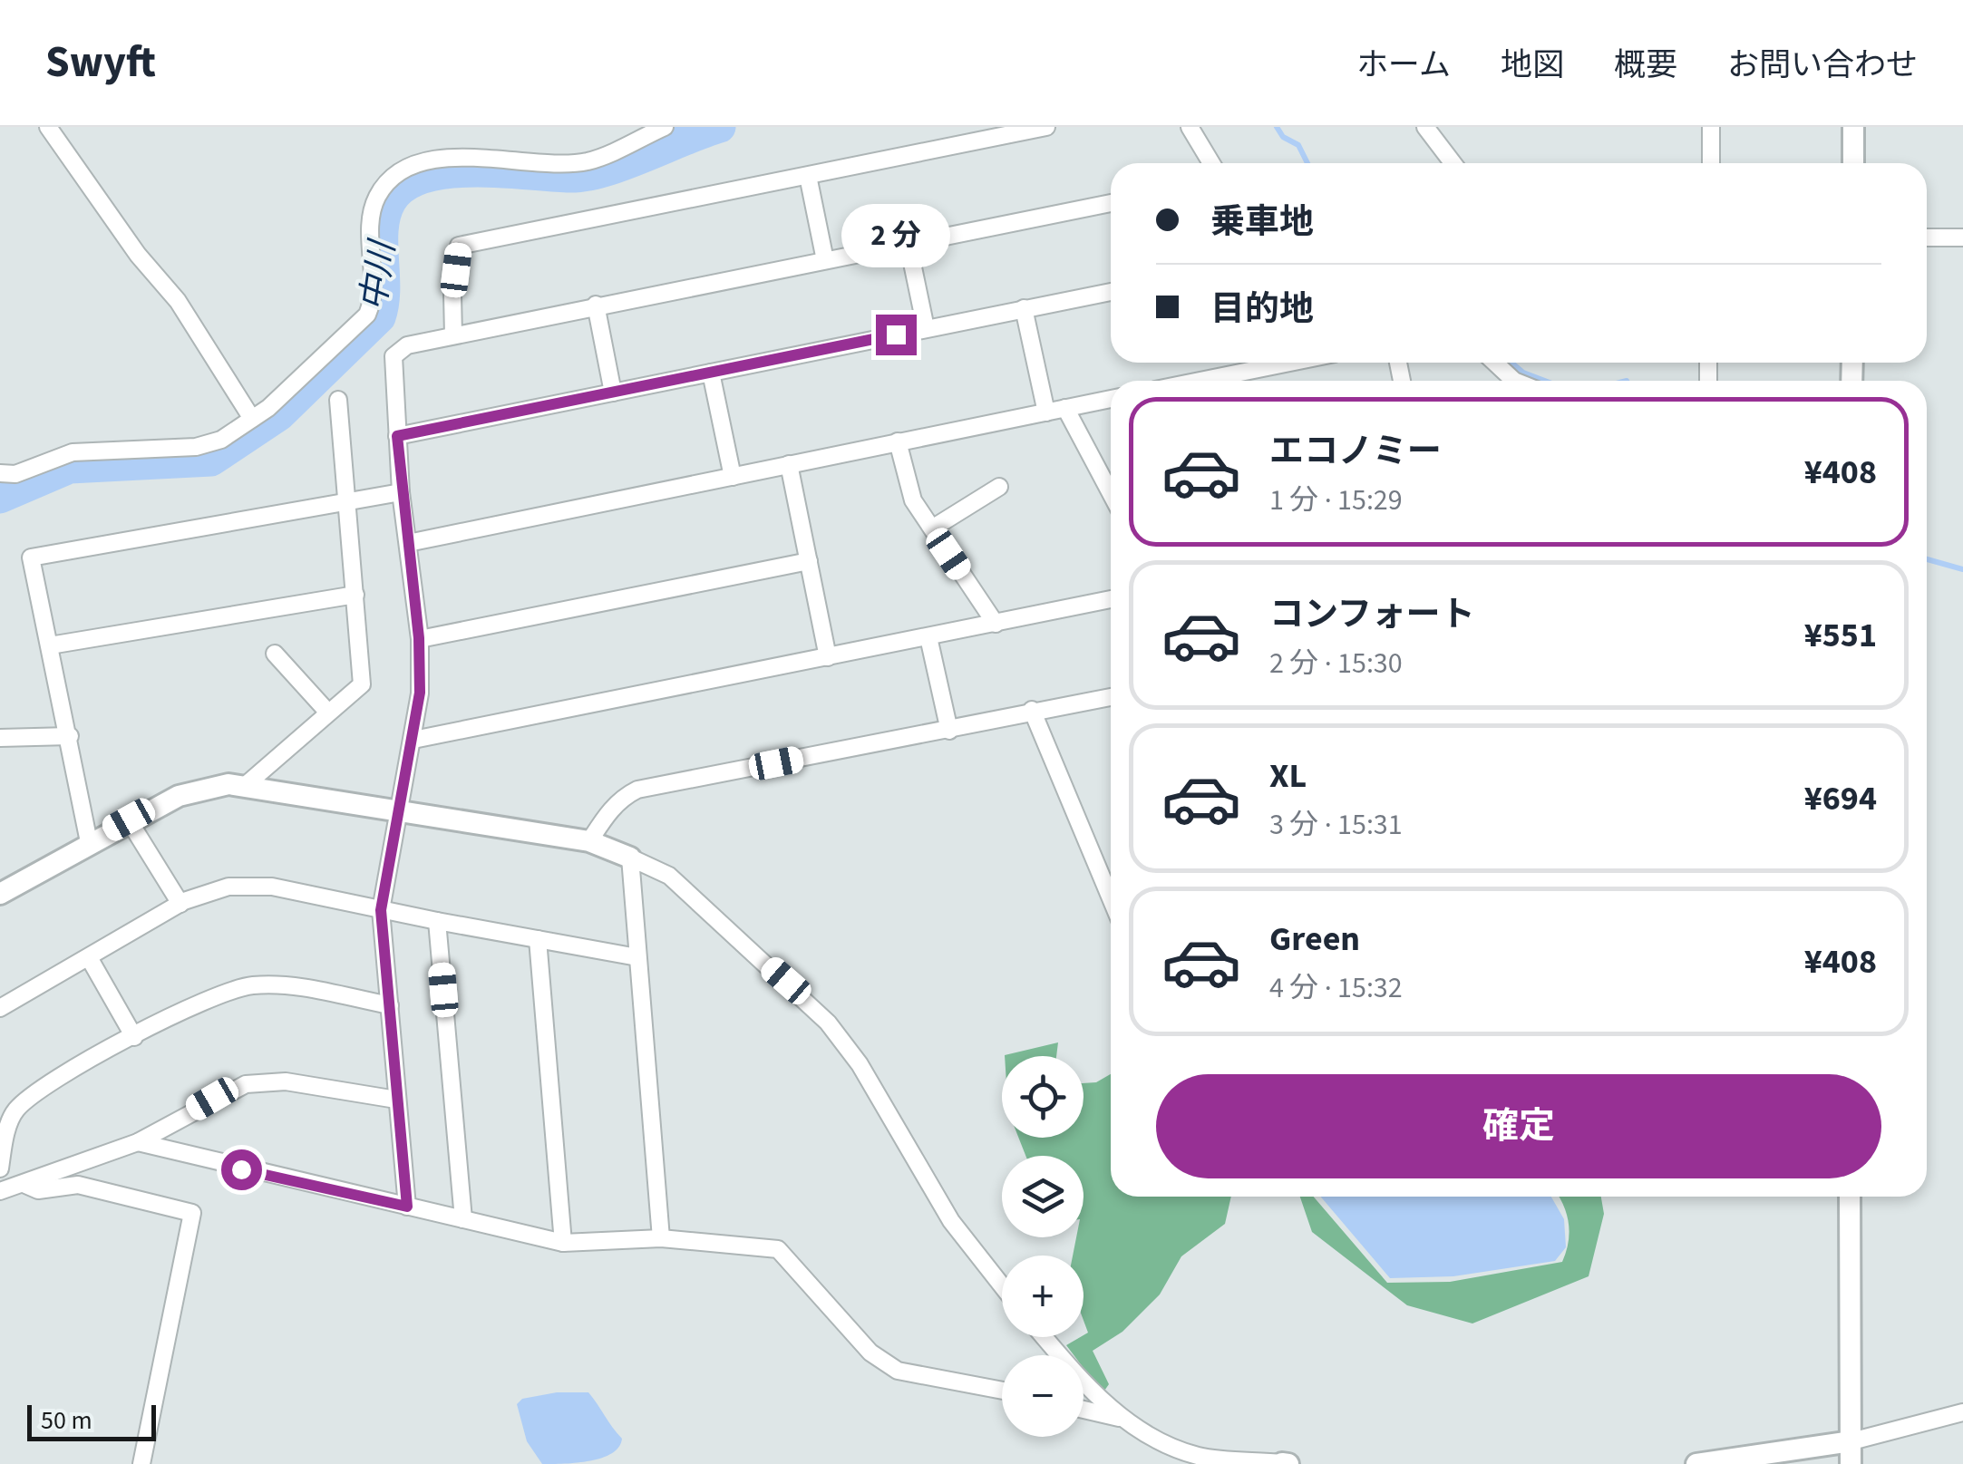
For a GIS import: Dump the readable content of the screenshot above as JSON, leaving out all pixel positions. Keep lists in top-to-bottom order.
{
  "water": ["中川"],
  "scale_bar": "50 m",
  "page": {
    "header": "Swyft",
    "nav": [
      "ホーム",
      "地図",
      "概要",
      "お問い合わせ"
    ],
    "banner": ["乗車地", "目的地"],
    "bubble": "2 分",
    "list": [
      {
        "name": "エコノミー",
        "note": "1 分 · 15:29",
        "value": "¥408"
      },
      {
        "name": "コンフォート",
        "note": "2 分 · 15:30",
        "value": "¥551"
      },
      {
        "name": "XL",
        "note": "3 分 · 15:31",
        "value": "¥694"
      },
      {
        "name": "Green",
        "note": "4 分 · 15:32",
        "value": "¥408"
      }
    ],
    "map_buttons": ["+", "−"],
    "buttons": "確定",
    "scale": "50 m"
  }
}
